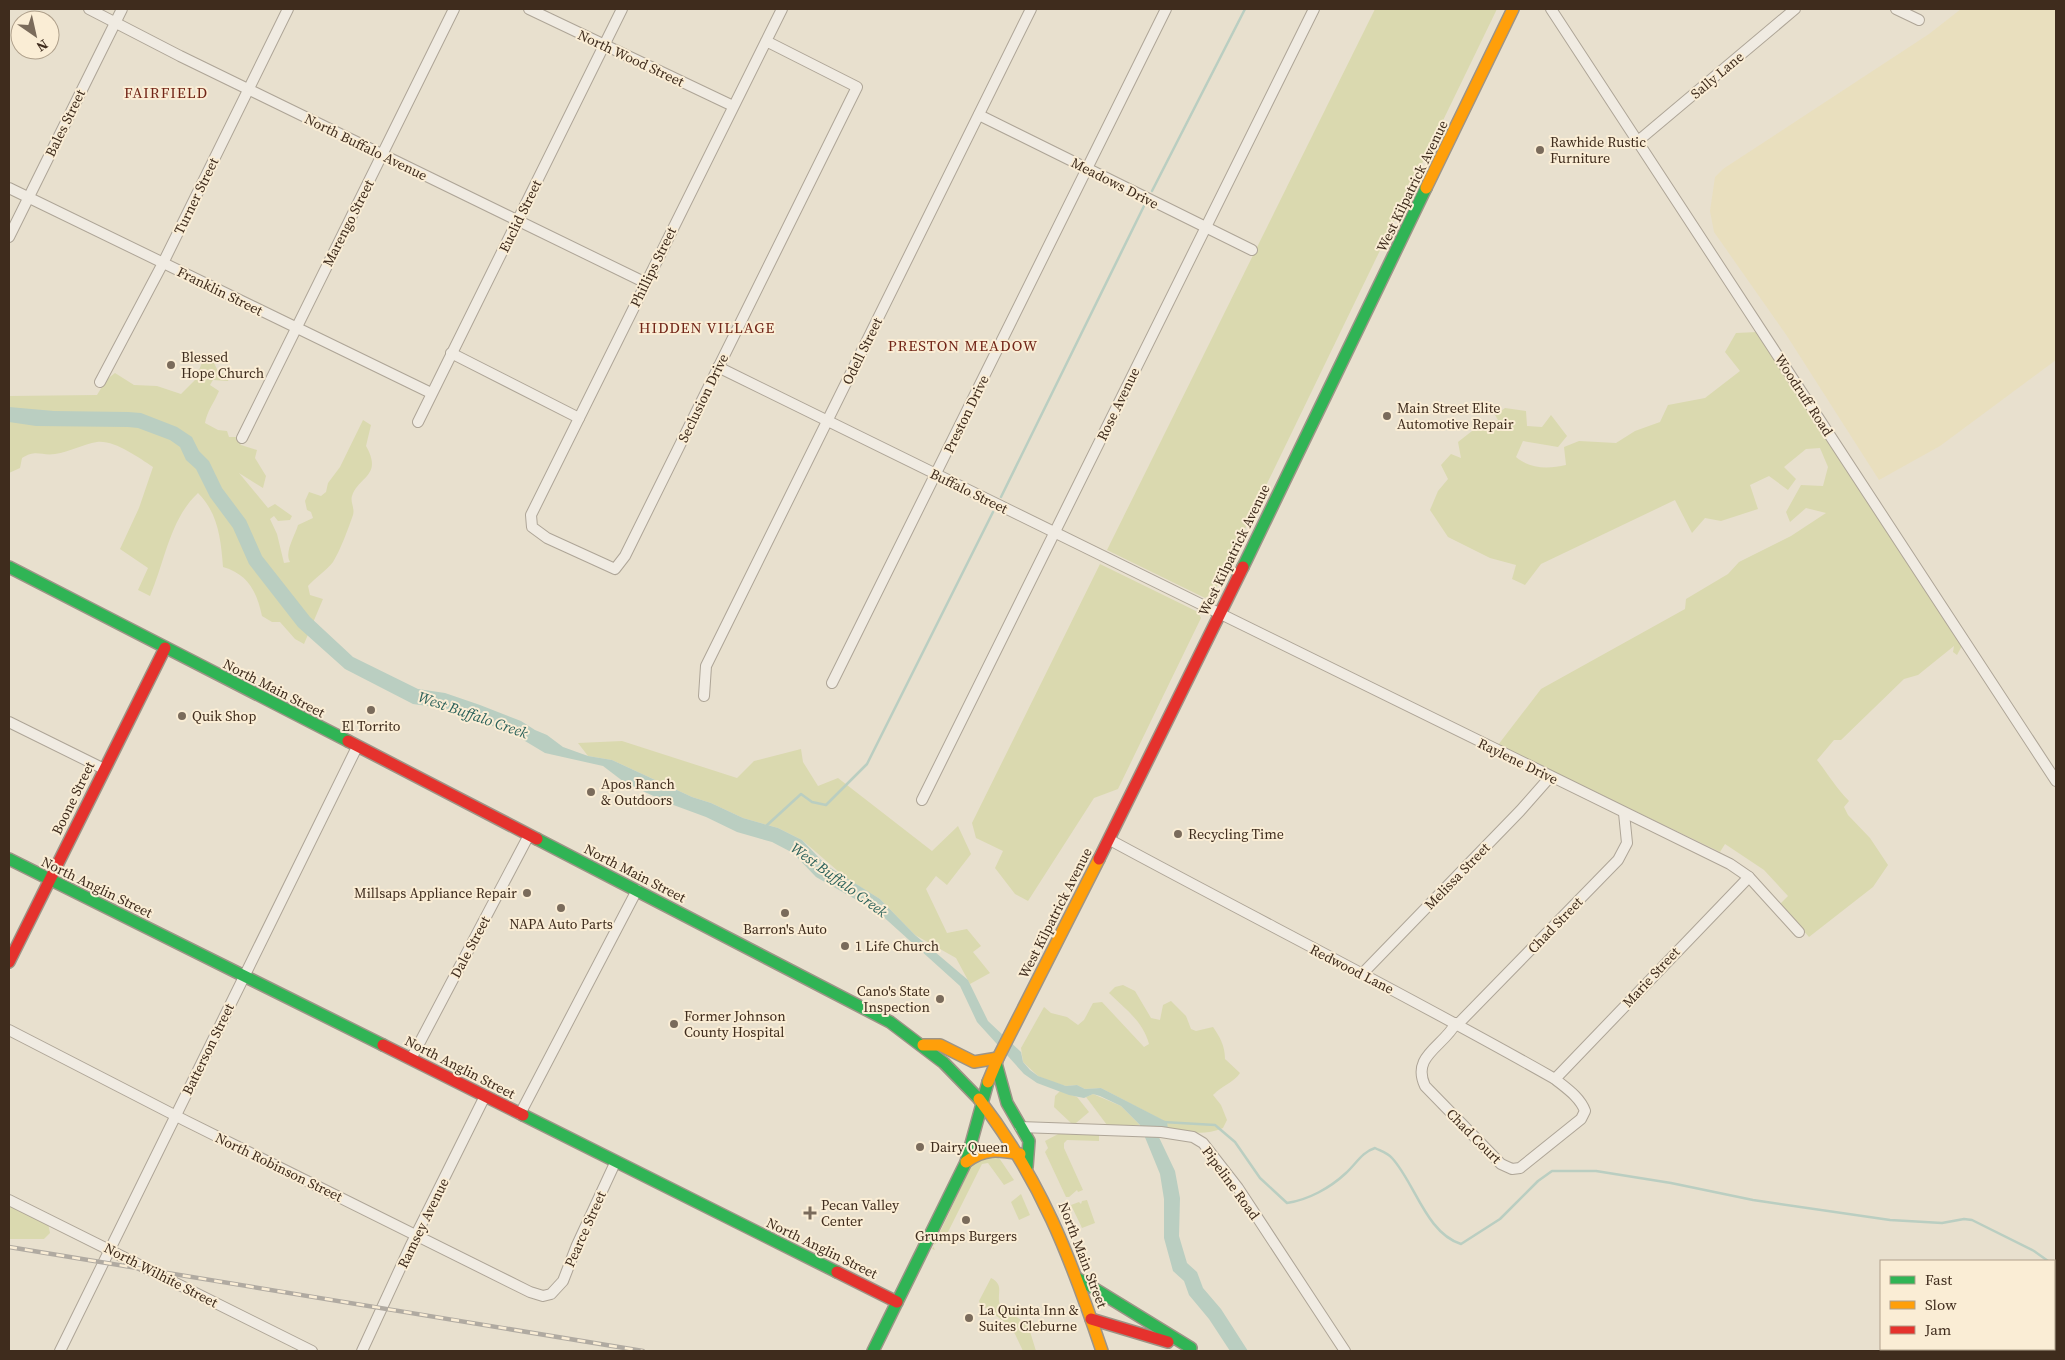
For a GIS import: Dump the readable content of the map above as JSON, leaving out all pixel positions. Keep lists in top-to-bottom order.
{
  "streets": {
    "main road": [
      "West Kilpatrick Avenue",
      "North Main Street",
      "Boone Street",
      "North Anglin Street"
    ],
    "street": [
      "North Wood Street",
      "Sally Lane",
      "Bales Street",
      "North Buffalo Avenue",
      "Meadows Drive",
      "Turner Street",
      "Euclid Street",
      "Marengo Street",
      "Phillips Street",
      "Franklin Street",
      "Odell Street",
      "Woodruff Road",
      "Seclusion Drive",
      "Rose Avenue",
      "Preston Drive",
      "Buffalo Street",
      "Raylene Drive",
      "Melissa Street",
      "Chad Street",
      "Dale Street",
      "Redwood Lane",
      "Marie Street",
      "Batterson Street",
      "Chad Court",
      "North Robinson Street",
      "Pipeline Road",
      "Ramsey Avenue",
      "Pearce Street",
      "North Wilhite Street"
    ]
  },
  "crossings": [
    ["North Wood Street", "Euclid Street"],
    ["North Wood Street", "Phillips Street"],
    ["Sally Lane", "Woodruff Road"],
    ["Bales Street", "North Buffalo Avenue"],
    ["Bales Street", "Franklin Street"],
    ["North Buffalo Avenue", "Turner Street"],
    ["North Buffalo Avenue", "Euclid Street"],
    ["North Buffalo Avenue", "Marengo Street"],
    ["North Buffalo Avenue", "Phillips Street"],
    ["Meadows Drive", "Odell Street"],
    ["Meadows Drive", "Rose Avenue"],
    ["Meadows Drive", "Preston Drive"],
    ["West Kilpatrick Avenue", "Buffalo Street"],
    ["West Kilpatrick Avenue", "North Main Street"],
    ["West Kilpatrick Avenue", "Raylene Drive"],
    ["West Kilpatrick Avenue", "North Anglin Street"],
    ["West Kilpatrick Avenue", "Redwood Lane"],
    ["Turner Street", "Franklin Street"],
    ["Euclid Street", "Franklin Street"],
    ["Marengo Street", "Franklin Street"],
    ["Phillips Street", "Seclusion Drive"],
    ["Odell Street", "Buffalo Street"],
    ["Seclusion Drive", "Buffalo Street"],
    ["Rose Avenue", "Buffalo Street"],
    ["Preston Drive", "Buffalo Street"],
    ["Buffalo Street", "Raylene Drive"],
    ["North Main Street", "Boone Street"],
    ["North Main Street", "Dale Street"],
    ["North Main Street", "Batterson Street"],
    ["Raylene Drive", "Melissa Street"],
    ["Raylene Drive", "Chad Street"],
    ["Raylene Drive", "Marie Street"],
    ["Boone Street", "North Anglin Street"],
    ["Melissa Street", "Redwood Lane"],
    ["North Anglin Street", "Dale Street"],
    ["North Anglin Street", "Batterson Street"],
    ["North Anglin Street", "Ramsey Avenue"],
    ["North Anglin Street", "Pearce Street"],
    ["Chad Street", "Redwood Lane"],
    ["Chad Street", "Chad Court"],
    ["Redwood Lane", "Marie Street"],
    ["Redwood Lane", "Chad Court"],
    ["Batterson Street", "North Robinson Street"],
    ["Batterson Street", "North Wilhite Street"],
    ["North Robinson Street", "Ramsey Avenue"],
    ["North Robinson Street", "Pearce Street"]
  ],
  "districts": ["FAIRFIELD", "HIDDEN VILLAGE", "PRESTON MEADOW"],
  "water": ["West Buffalo Creek"],
  "places": {
    "other": [
      "Rawhide Rustic Furniture",
      "Blessed Hope Church",
      "Main Street Elite Automotive Repair",
      "El Torrito",
      "Quik Shop",
      "Apos Ranch & Outdoors",
      "Recycling Time",
      "Millsaps Appliance Repair",
      "NAPA Auto Parts",
      "Barron's Auto",
      "1 Life Church",
      "Cano's State Inspection",
      "Former Johnson County Hospital",
      "Dairy Queen",
      "Grumps Burgers",
      "La Quinta Inn & Suites Cleburne"
    ],
    "health": ["Pecan Valley Center"]
  },
  "legend": ["Fast", "Slow", "Jam"],
  "north": "bottom right"
}
